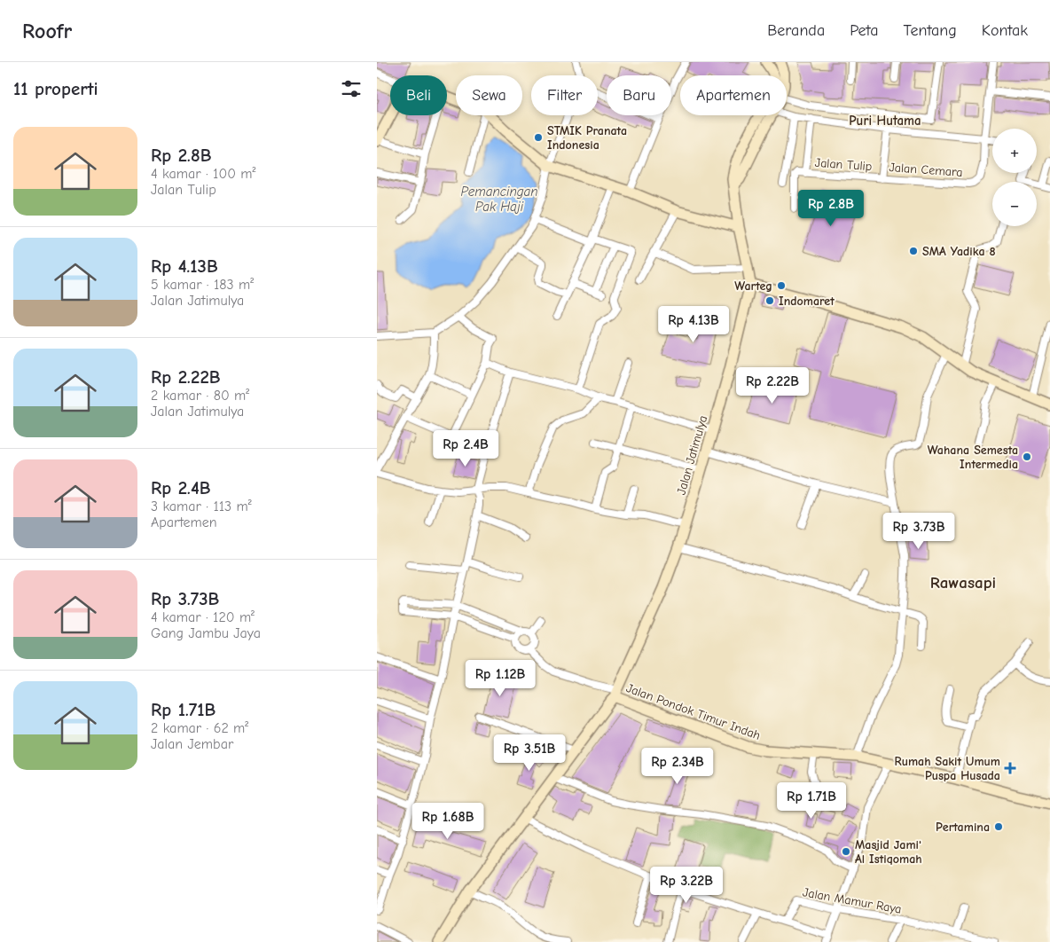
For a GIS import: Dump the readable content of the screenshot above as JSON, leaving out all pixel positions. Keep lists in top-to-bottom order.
{
  "streets": {
    "main road": ["Jalan Jatimulya", "Jalan Pondok Timur Indah"],
    "street": ["Jalan Tulip", "Jalan Cemara", "Jalan Mamur Raya"]
  },
  "crossings": [
    ["Jalan Tulip", "Jalan Cemara"],
    ["Jalan Jatimulya", "Jalan Pondok Timur Indah"]
  ],
  "districts": ["Puri Hutama", "Rawasapi"],
  "water": ["Pemancingan Pak Haji"],
  "places": {
    "other": [
      "STMIK Pranata Indonesia",
      "SMA Yadika 8",
      "Warteg",
      "Indomaret",
      "Wahana Semesta Intermedia",
      "Pertamina",
      "Masjid Jami' Al Istiqomah"
    ],
    "health": ["Rumah Sakit Umum Puspa Husada"]
  },
  "page": {
    "header": "Roofr",
    "nav": [
      "Beranda",
      "Peta",
      "Tentang",
      "Kontak"
    ],
    "heading": "11 properti",
    "chip": [
      "Beli",
      "Sewa",
      "Filter",
      "Baru",
      "Apartemen"
    ],
    "list": [
      {
        "name": "Rp 2.8B",
        "note": "4 kamar · 100 m² · Jalan Tulip"
      },
      {
        "name": "Rp 4.13B",
        "note": "5 kamar · 183 m² · Jalan Jatimulya"
      },
      {
        "name": "Rp 2.22B",
        "note": "2 kamar · 80 m² · Jalan Jatimulya"
      },
      {
        "name": "Rp 2.4B",
        "note": "3 kamar · 113 m² · Apartemen"
      },
      {
        "name": "Rp 3.73B",
        "note": "4 kamar · 120 m² · Gang Jambu Jaya"
      },
      {
        "name": "Rp 1.71B",
        "note": "2 kamar · 62 m² · Jalan Jembar"
      }
    ],
    "map_buttons": ["+", "−"],
    "price": [
      "Rp 2.8B",
      "Rp 4.13B",
      "Rp 2.22B",
      "Rp 2.4B",
      "Rp 3.73B",
      "Rp 1.12B",
      "Rp 3.51B",
      "Rp 2.34B",
      "Rp 1.71B",
      "Rp 1.68B",
      "Rp 3.22B"
    ]
  }
}
